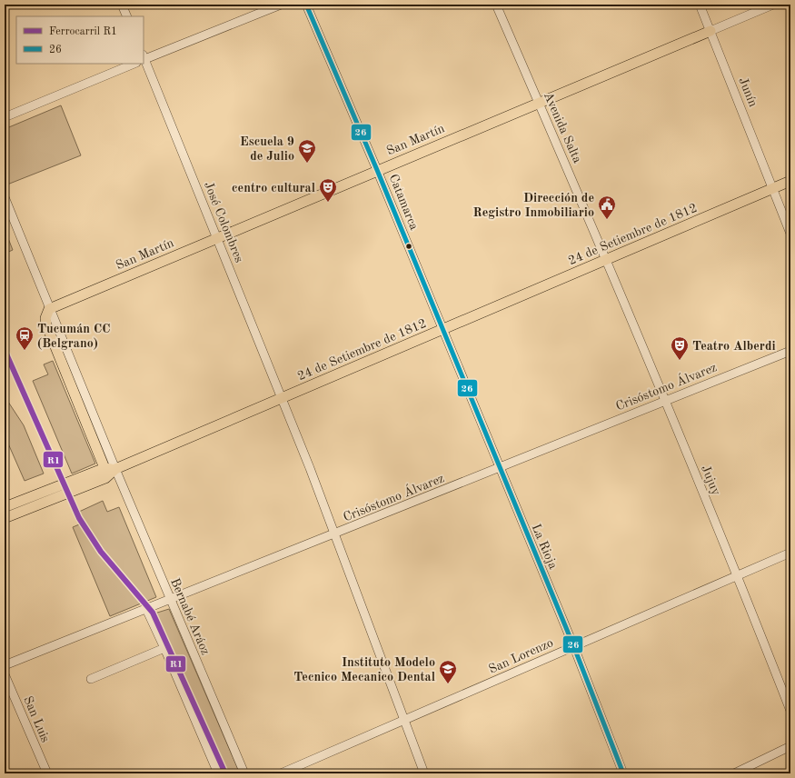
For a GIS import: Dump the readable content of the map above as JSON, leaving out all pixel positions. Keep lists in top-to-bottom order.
{
  "streets": {
    "main road": ["San Martín", "24 de Setiembre de 1812"],
    "street": [
      "Junín",
      "Avenida Salta",
      "Catamarca",
      "José Colombres",
      "Crisóstomo Álvarez",
      "Jujuy",
      "La Rioja",
      "Bernabé Aráoz",
      "San Lorenzo",
      "San Luis"
    ]
  },
  "crossings": [
    ["Junín", "San Martín"],
    ["Junín", "24 de Setiembre de 1812"],
    ["Avenida Salta", "San Martín"],
    ["Avenida Salta", "24 de Setiembre de 1812"],
    ["Avenida Salta", "Jujuy"],
    ["San Martín", "Catamarca"],
    ["San Martín", "José Colombres"],
    ["San Martín", "Bernabé Aráoz"],
    ["Catamarca", "24 de Setiembre de 1812"],
    ["Catamarca", "La Rioja"],
    ["José Colombres", "24 de Setiembre de 1812"],
    ["José Colombres", "Crisóstomo Álvarez"],
    ["José Colombres", "San Lorenzo"],
    ["24 de Setiembre de 1812", "Jujuy"],
    ["24 de Setiembre de 1812", "La Rioja"],
    ["24 de Setiembre de 1812", "Bernabé Aráoz"],
    ["Crisóstomo Álvarez", "Jujuy"],
    ["Crisóstomo Álvarez", "La Rioja"],
    ["Crisóstomo Álvarez", "Bernabé Aráoz"],
    ["Jujuy", "San Lorenzo"],
    ["La Rioja", "San Lorenzo"]
  ],
  "places": {
    "school or university": ["Escuela 9 de Julio", "Instituto Modelo Tecnico Mecanico Dental"],
    "theatre": ["centro cultural", "Teatro Alberdi"],
    "public building": ["Dirección de Registro Inmobiliario"],
    "station": ["Tucumán CC (Belgrano)"]
  },
  "lines": ["transit line 26", "rail line R1"],
  "legend": ["Ferrocarril R1", "26"]
}
